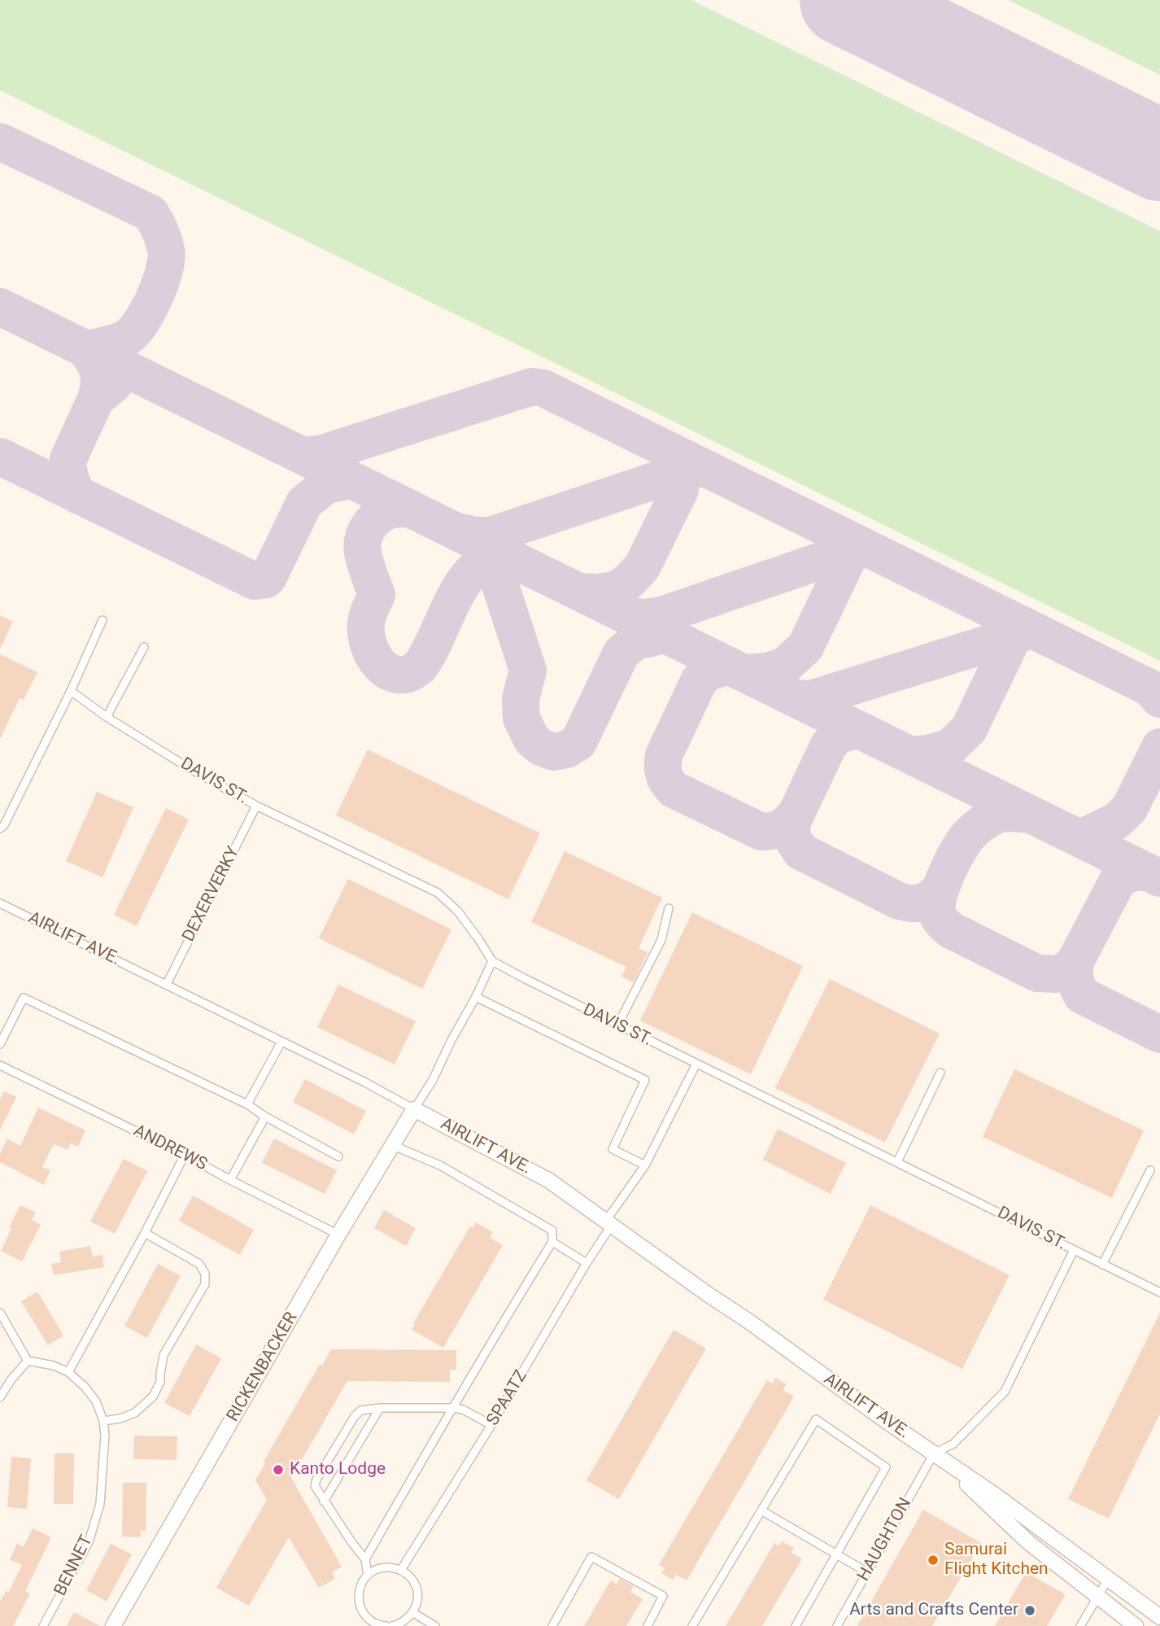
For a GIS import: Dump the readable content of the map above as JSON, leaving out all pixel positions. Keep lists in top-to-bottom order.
{
  "streets": {
    "street": ["AIRLIFT AVE.", "RICKENBACKER"],
    "lane": [
      "DAVIS ST.",
      "DEXERVERKY",
      "ANDREWS",
      "SPAATZ",
      "HAUGHTON",
      "BENNET"
    ]
  },
  "crossings": [
    ["DAVIS ST.", "DEXERVERKY"],
    ["DAVIS ST.", "SPAATZ"],
    ["DEXERVERKY", "AIRLIFT AVE."],
    ["AIRLIFT AVE.", "RICKENBACKER"],
    ["AIRLIFT AVE.", "SPAATZ"],
    ["AIRLIFT AVE.", "HAUGHTON"],
    ["ANDREWS", "RICKENBACKER"]
  ],
  "places": ["Kanto Lodge", "Samurai Flight Kitchen", "Arts and Crafts Center"]
}
